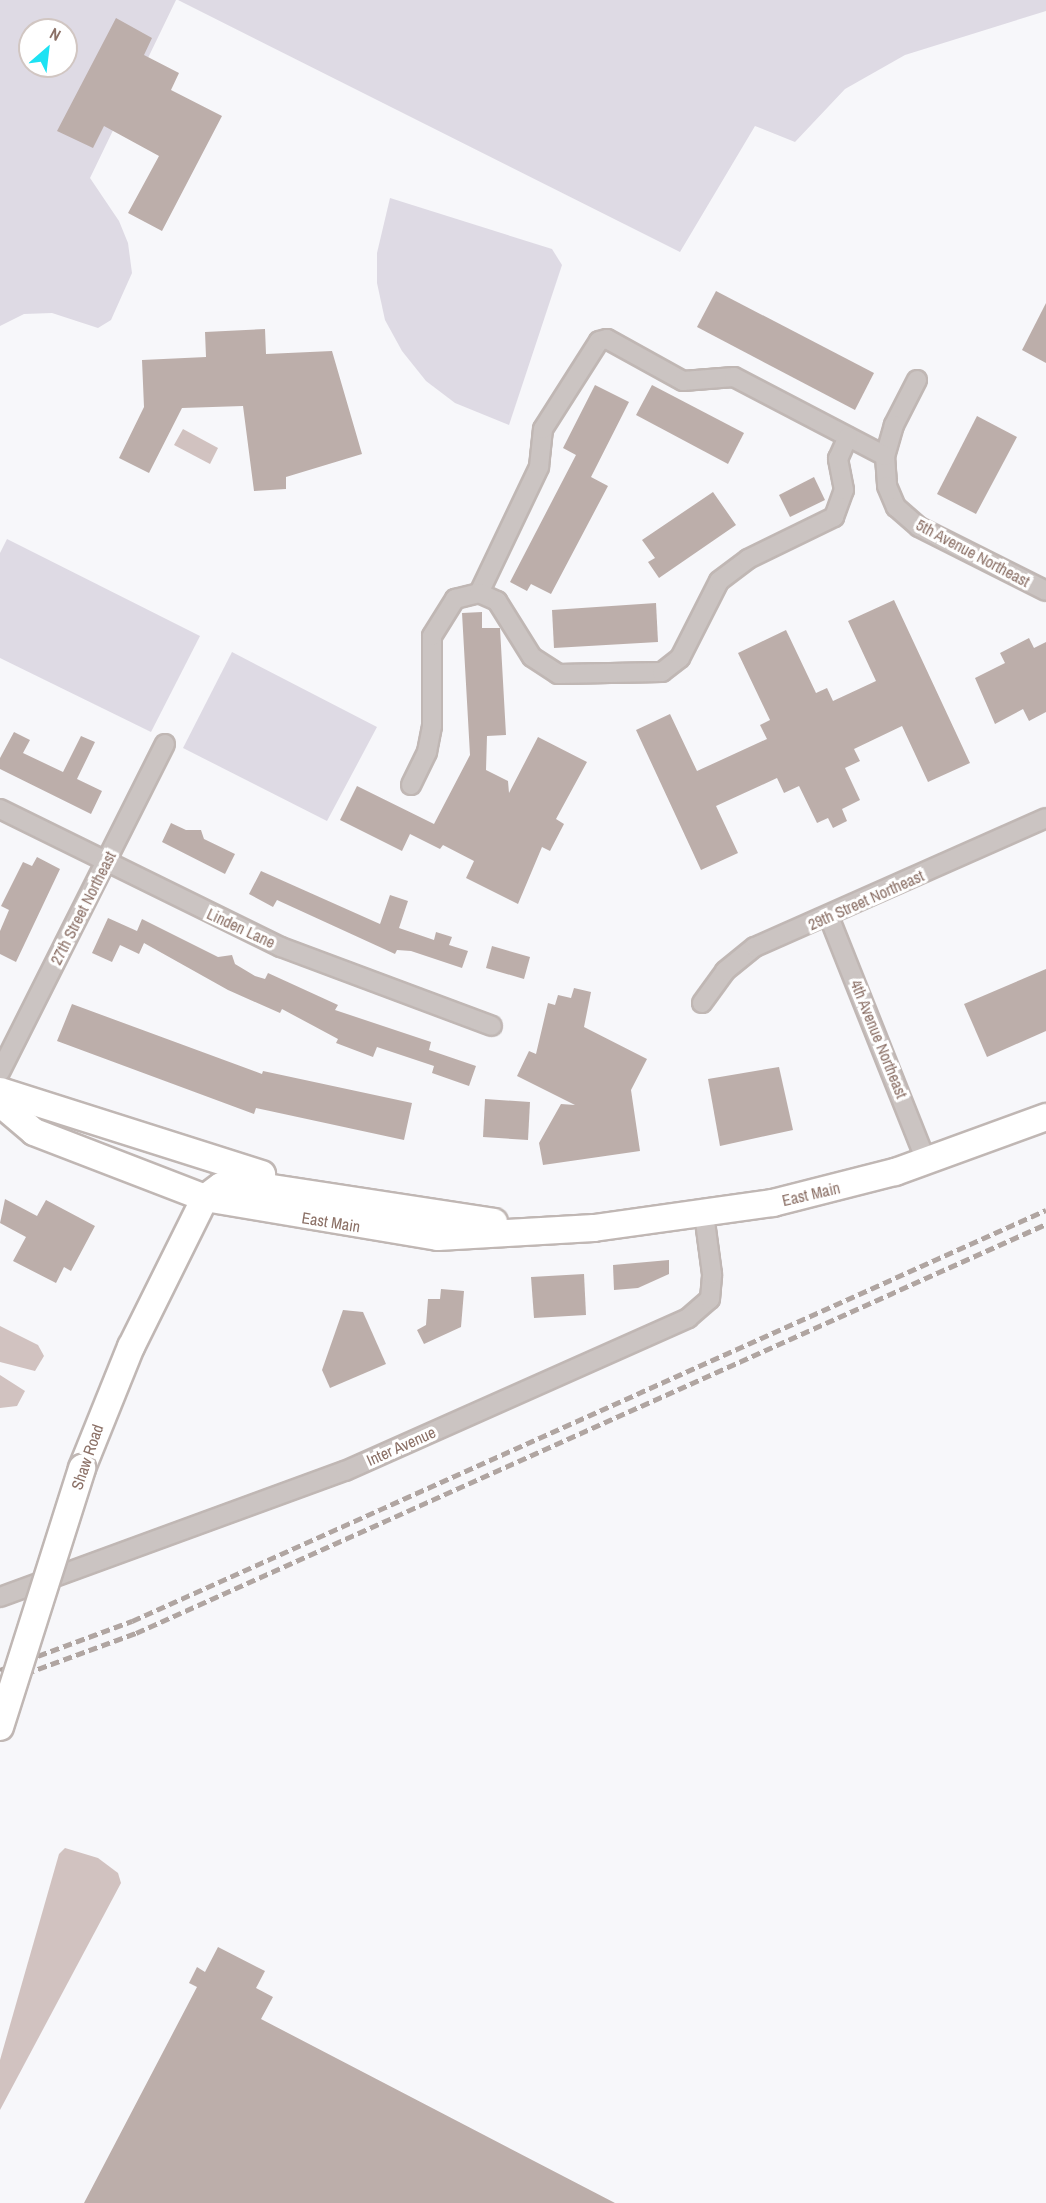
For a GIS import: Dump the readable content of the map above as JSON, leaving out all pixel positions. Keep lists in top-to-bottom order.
{
  "streets": {
    "main road": ["East Main", "Shaw Road"],
    "street": [
      "5th Avenue Northeast",
      "29th Street Northeast",
      "27th Street Northeast",
      "Linden Lane",
      "4th Avenue Northeast",
      "Inter Avenue"
    ]
  },
  "crossings": [
    ["29th Street Northeast", "4th Avenue Northeast"],
    ["27th Street Northeast", "Linden Lane"],
    ["4th Avenue Northeast", "East Main"],
    ["East Main", "Inter Avenue"],
    ["East Main", "Shaw Road"]
  ],
  "north": "top right"
}
